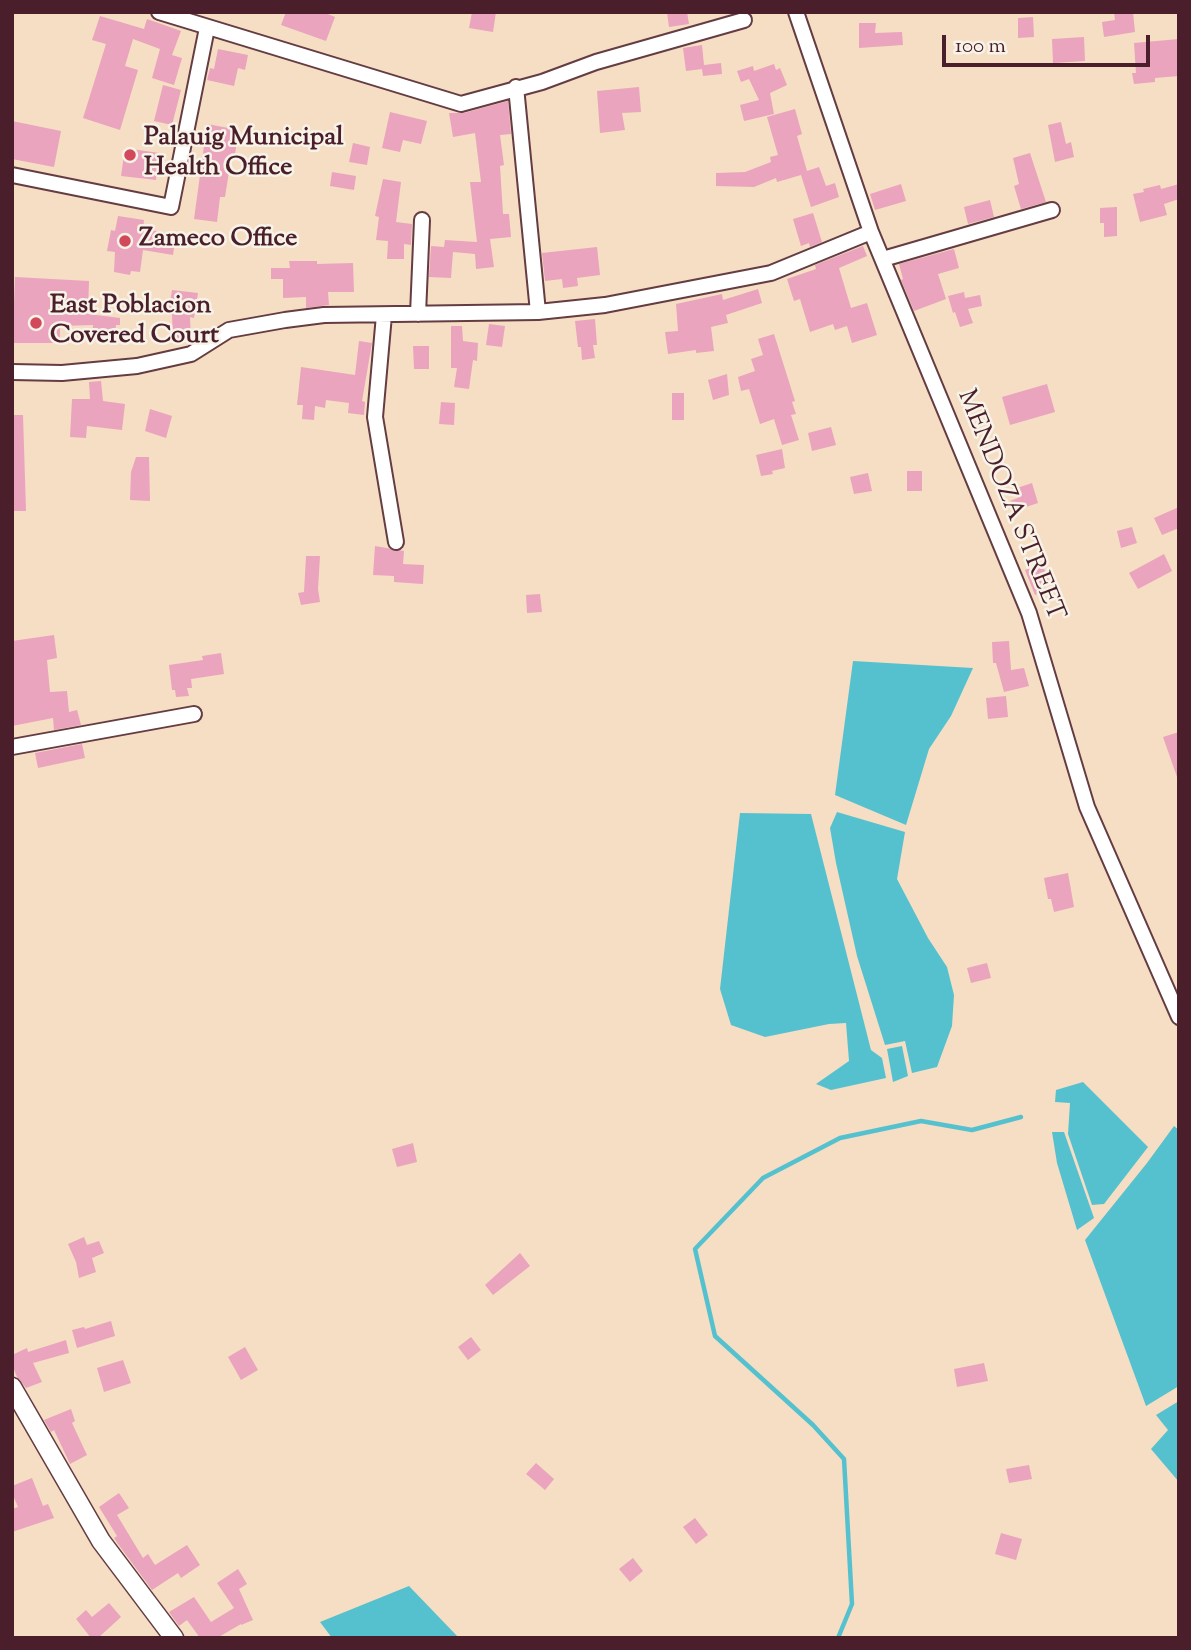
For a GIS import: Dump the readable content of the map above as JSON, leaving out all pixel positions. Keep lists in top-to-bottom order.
{
  "streets": {
    "street": ["MENDOZA STREET"]
  },
  "places": ["Palauig Municipal Health Office", "Zameco Office", "East Poblacion Covered Court"],
  "scale_bar": "100 m"
}
